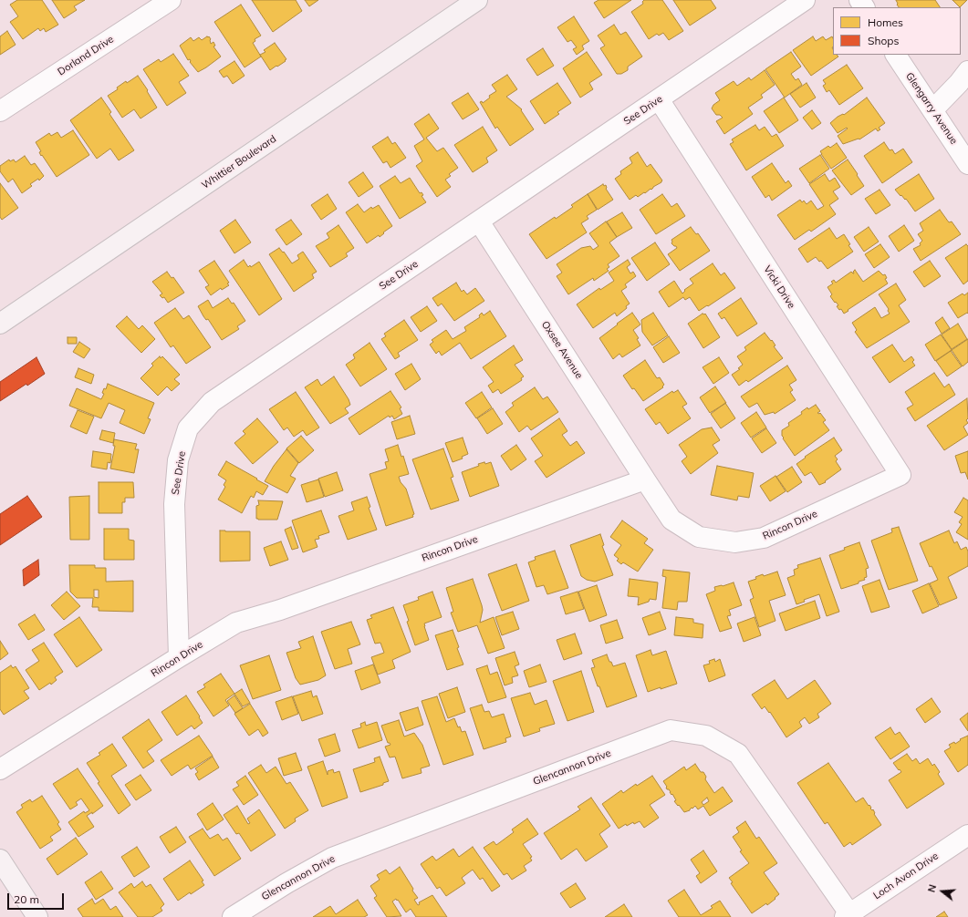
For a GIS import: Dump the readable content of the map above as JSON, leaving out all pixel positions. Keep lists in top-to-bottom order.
{
  "streets": {
    "main road": ["Whittier Boulevard"],
    "street": [
      "Dorland Drive",
      "Glengarry Avenue",
      "See Drive",
      "Vicki Drive",
      "Oxsee Avenue",
      "Rincon Drive",
      "Glencannon Drive",
      "Loch Avon Drive"
    ]
  },
  "crossings": [
    ["See Drive", "Vicki Drive"],
    ["See Drive", "Oxsee Avenue"],
    ["See Drive", "Rincon Drive"],
    ["Vicki Drive", "Rincon Drive"],
    ["Oxsee Avenue", "Rincon Drive"],
    ["Glencannon Drive", "Loch Avon Drive"]
  ],
  "legend": ["Homes", "Shops"],
  "scale_bar": "20 m",
  "north": "left"
}
